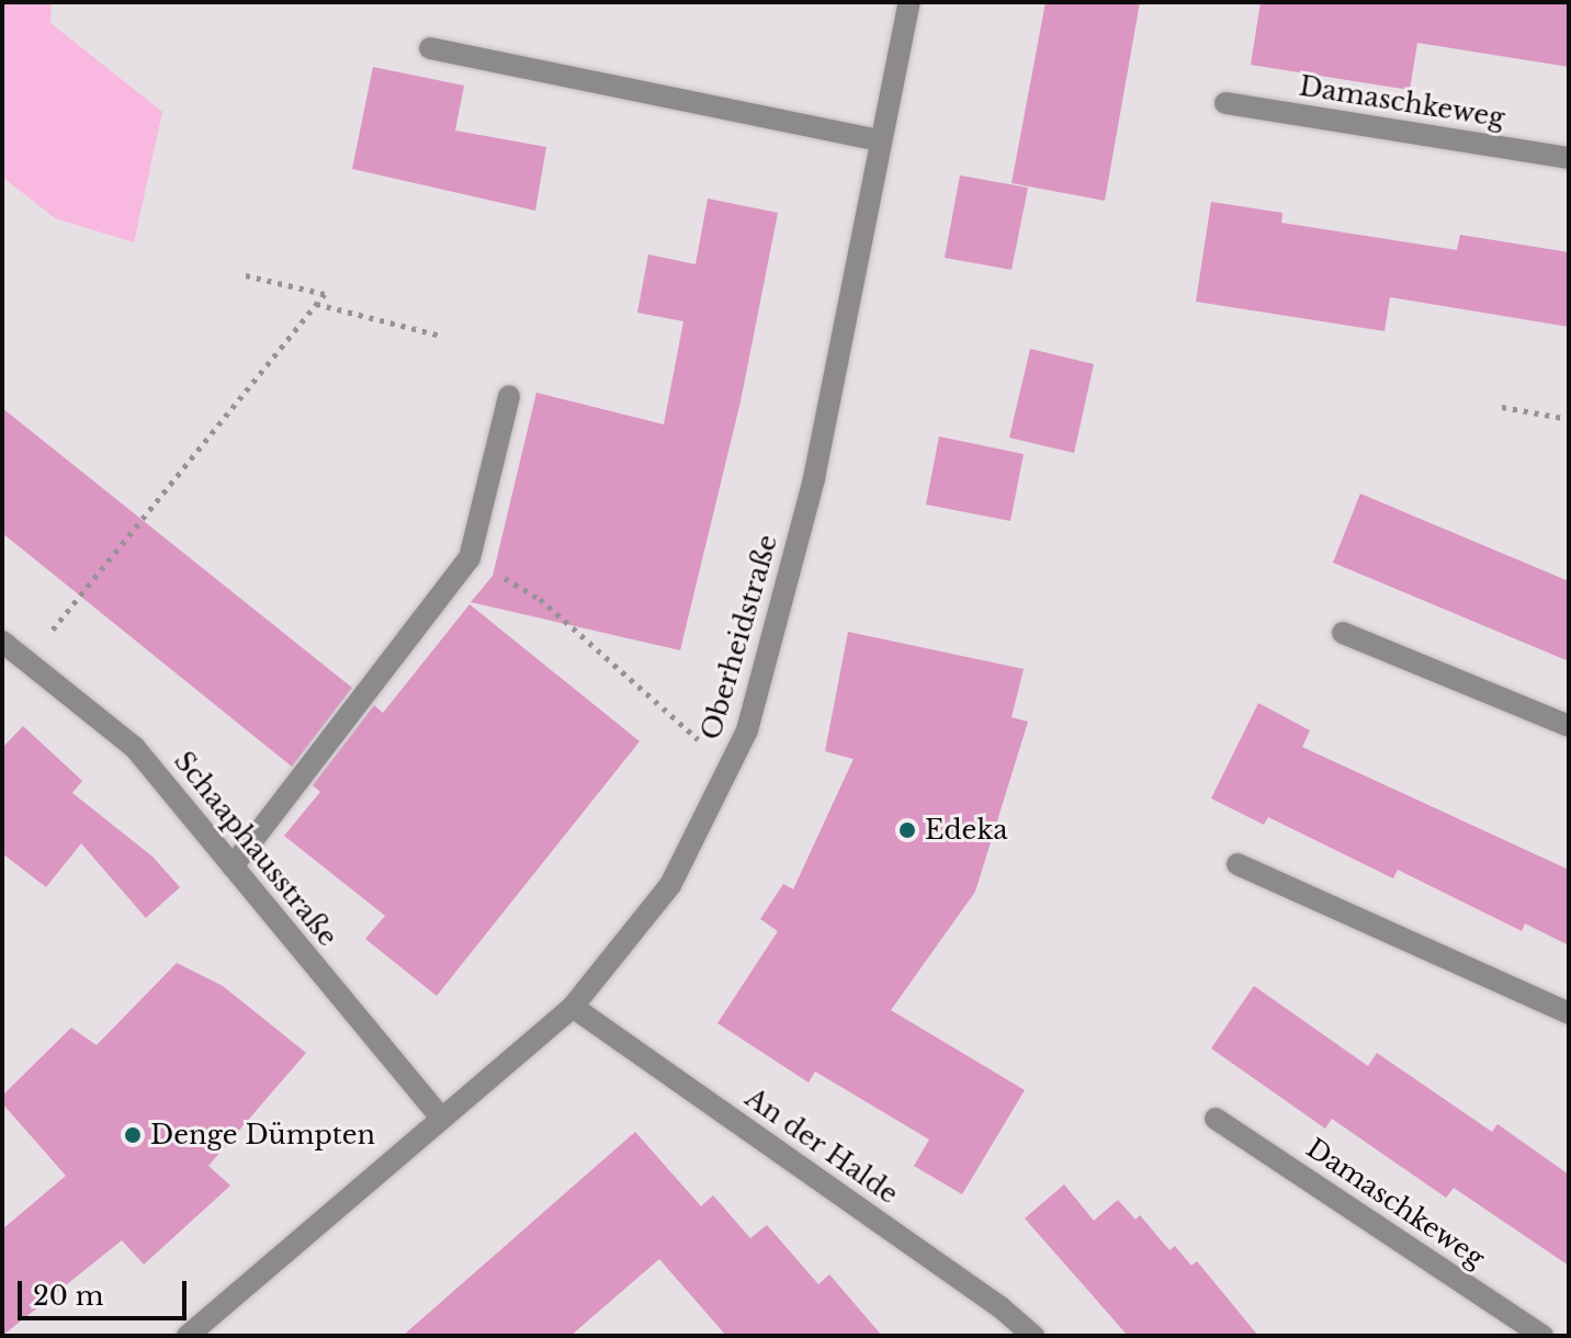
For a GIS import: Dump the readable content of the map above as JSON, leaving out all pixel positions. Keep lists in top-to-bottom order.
{
  "streets": {
    "street": [
      "Damaschkeweg",
      "Oberheidstraße",
      "Schaaphausstraße",
      "An der Halde"
    ]
  },
  "crossings": [
    ["Oberheidstraße", "Schaaphausstraße"],
    ["Oberheidstraße", "An der Halde"]
  ],
  "places": ["Edeka", "Denge Dümpten"],
  "scale_bar": "20 m"
}
